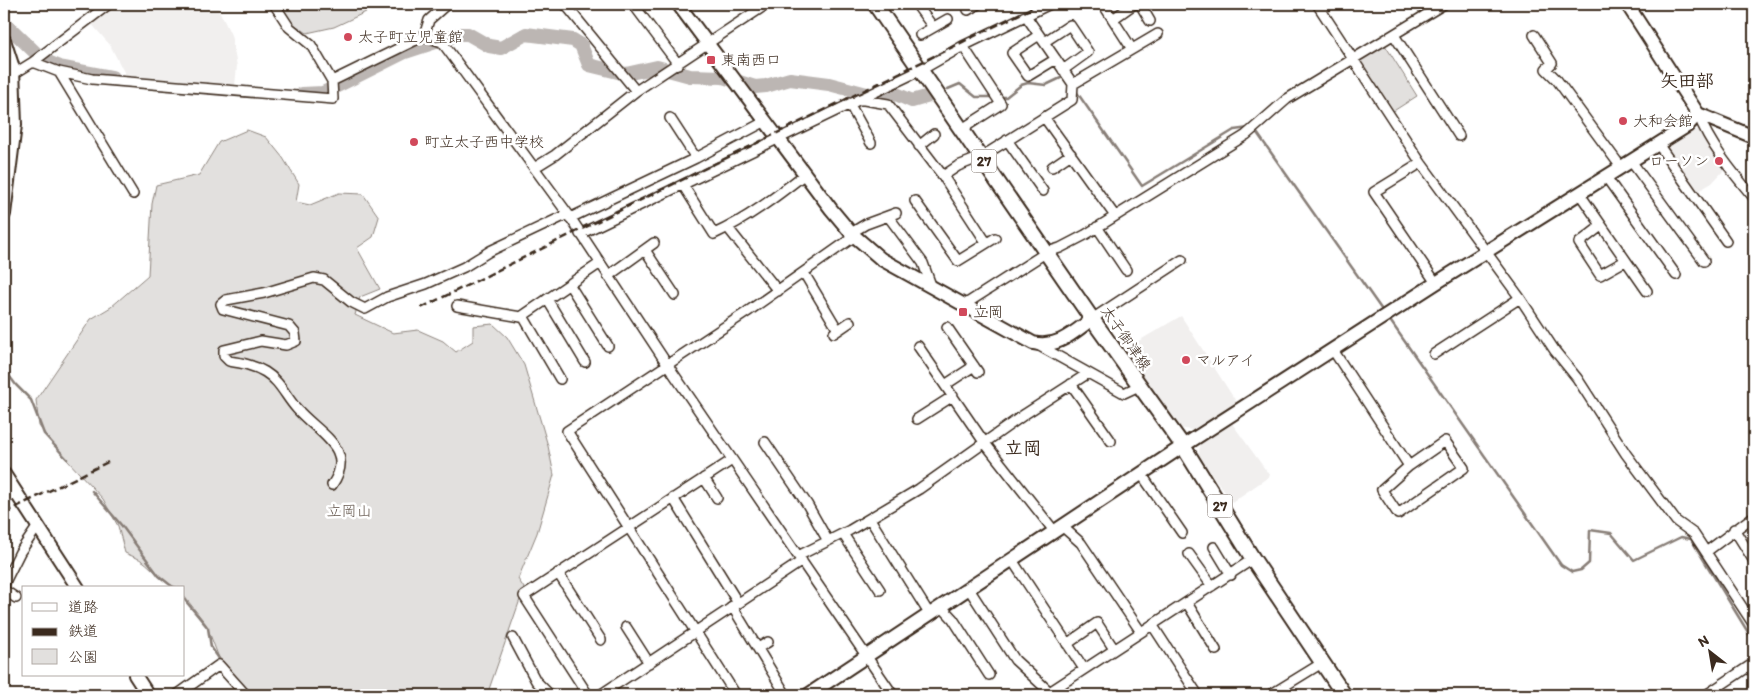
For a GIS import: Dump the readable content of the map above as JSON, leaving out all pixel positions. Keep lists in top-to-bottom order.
{
  "streets": {
    "main road": ["27", "太子御津線"]
  },
  "districts": ["矢田部", "立岡"],
  "parks": ["立岡山"],
  "places": {
    "other": [
      "太子町立児童館",
      "大和会館",
      "町立太子西中学校",
      "ローソン",
      "マルアイ"
    ],
    "transit": ["東南西口", "立岡"]
  },
  "legend": ["道路", "鉄道", "公園"],
  "north": "top left"
}
